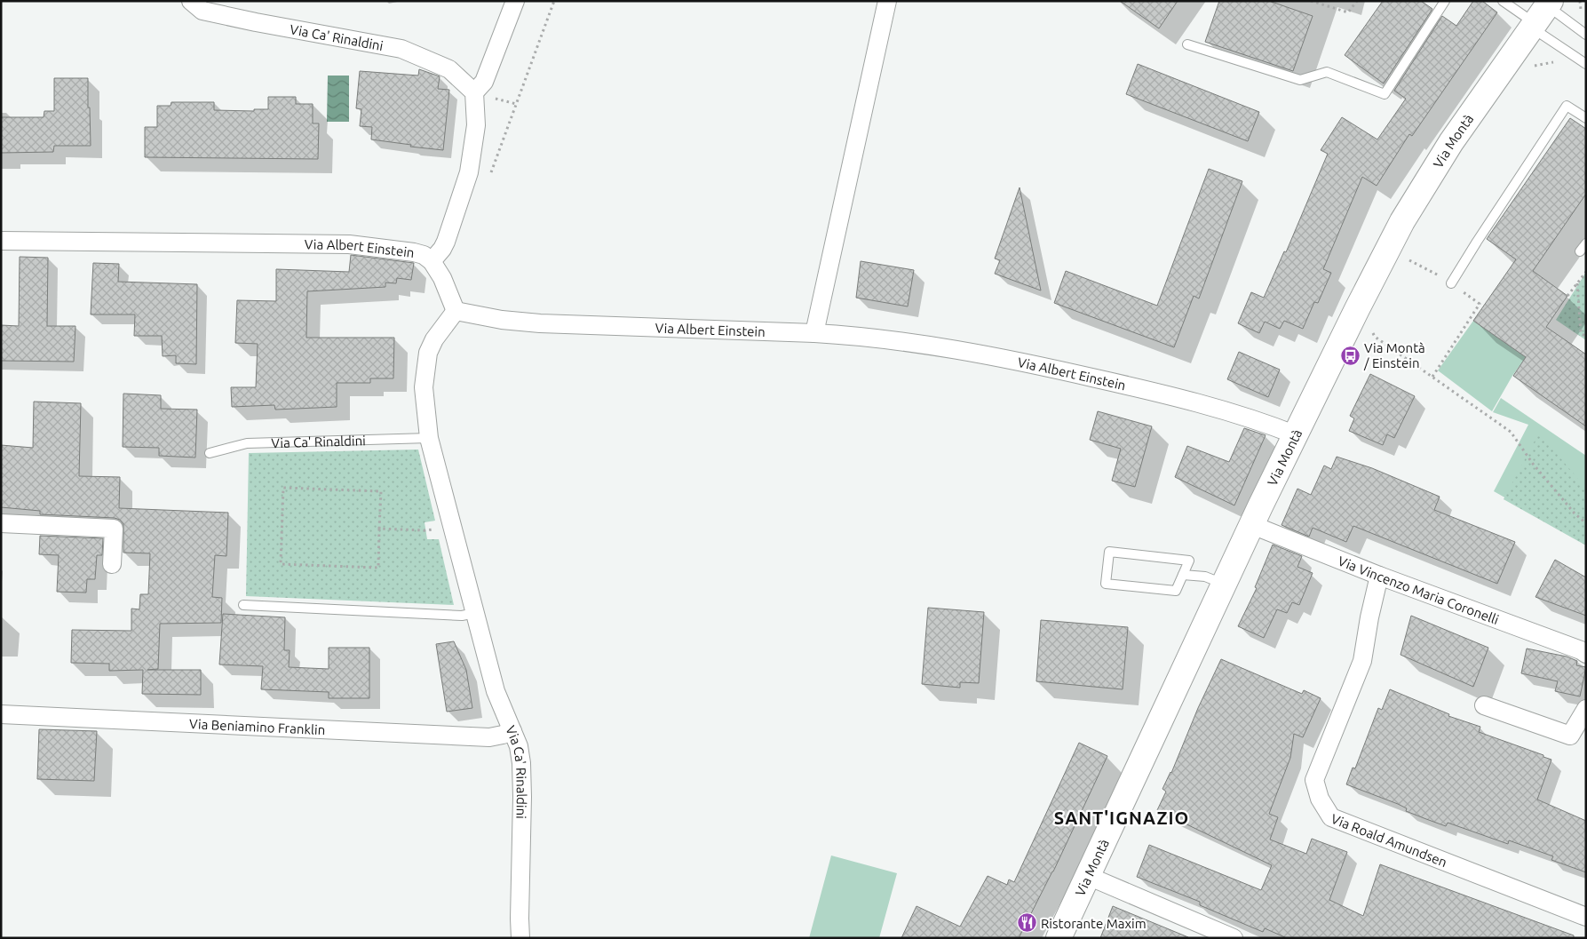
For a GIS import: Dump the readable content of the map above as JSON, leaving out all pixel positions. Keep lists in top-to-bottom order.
{
  "streets": {
    "main road": ["Via Montà"],
    "street": [
      "Via Ca' Rinaldini",
      "Via Albert Einstein",
      "Via Vincenzo Maria Coronelli",
      "Via Beniamino Franklin",
      "Via Roald Amundsen"
    ]
  },
  "crossings": [
    ["Via Ca' Rinaldini", "Via Albert Einstein"],
    ["Via Ca' Rinaldini", "Via Beniamino Franklin"],
    ["Via Montà", "Via Albert Einstein"],
    ["Via Montà", "Via Vincenzo Maria Coronelli"],
    ["Via Vincenzo Maria Coronelli", "Via Roald Amundsen"]
  ],
  "districts": ["SANT'IGNAZIO"],
  "places": {
    "bus stop": ["Via Montà / Einstein"],
    "restaurant": ["Ristorante Maxim"]
  }
}
